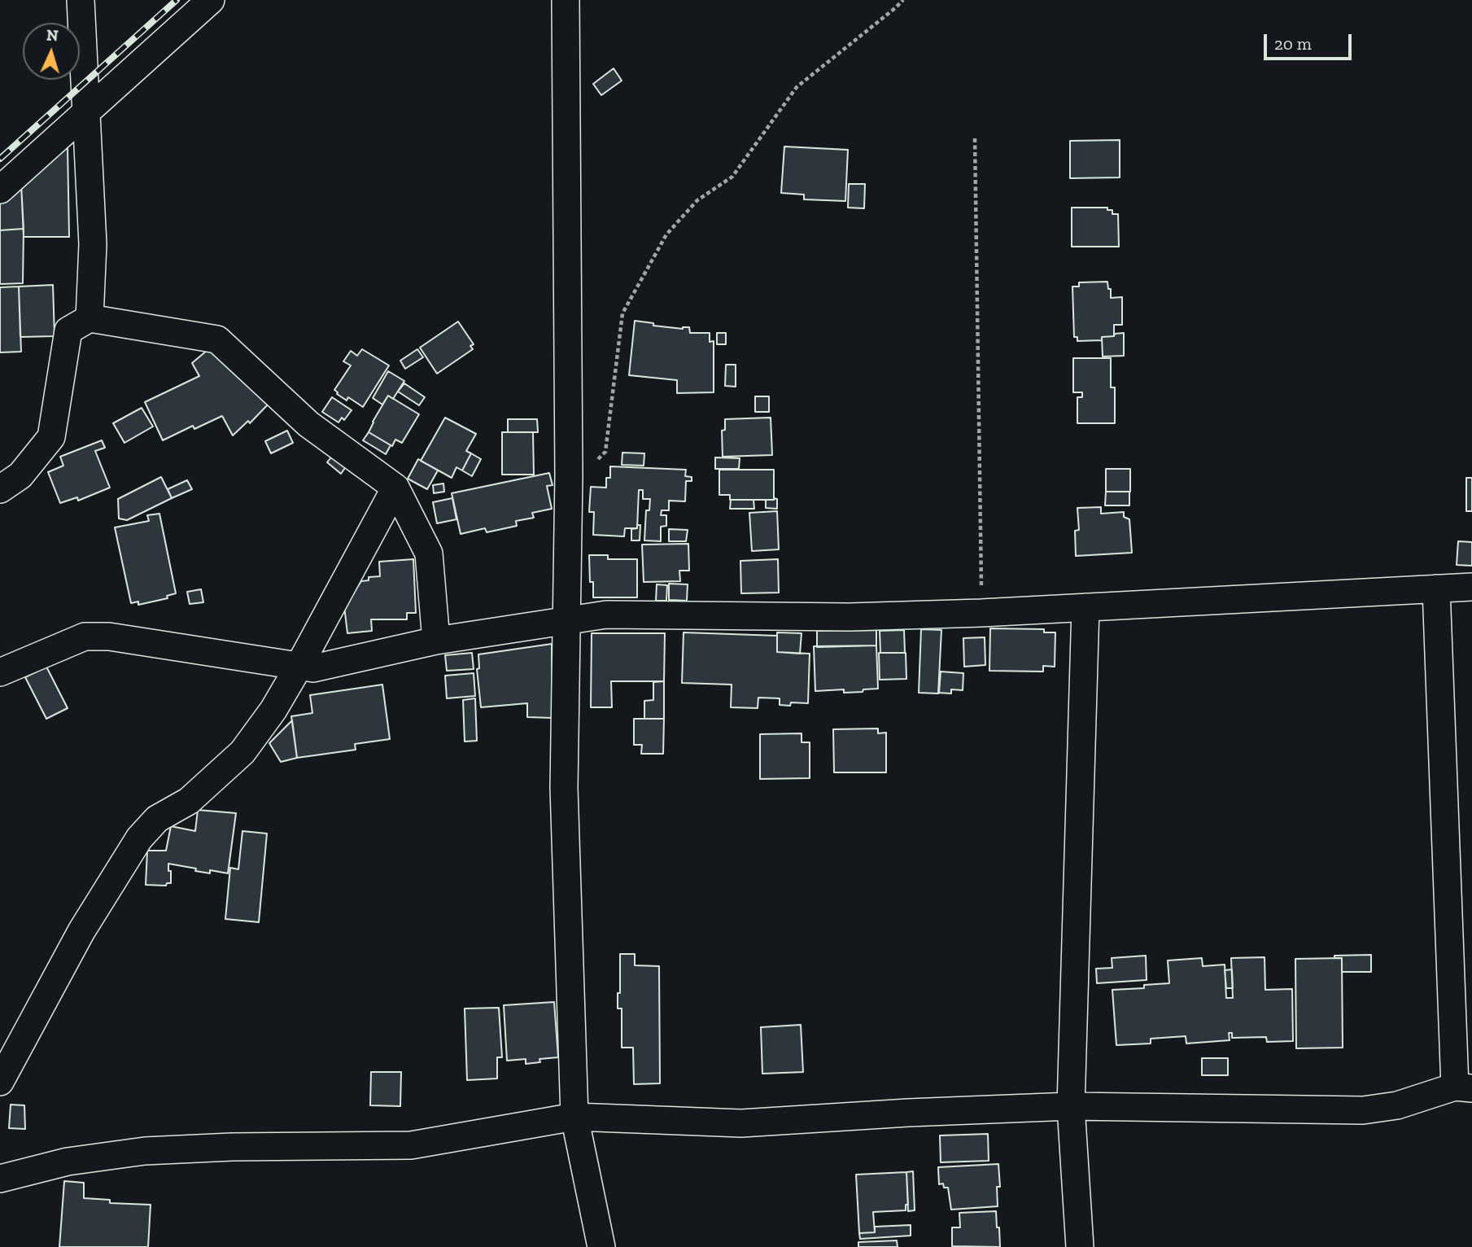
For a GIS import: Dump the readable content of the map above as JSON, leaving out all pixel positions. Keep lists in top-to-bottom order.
{
  "scale_bar": "20 m",
  "north": "top"
}
